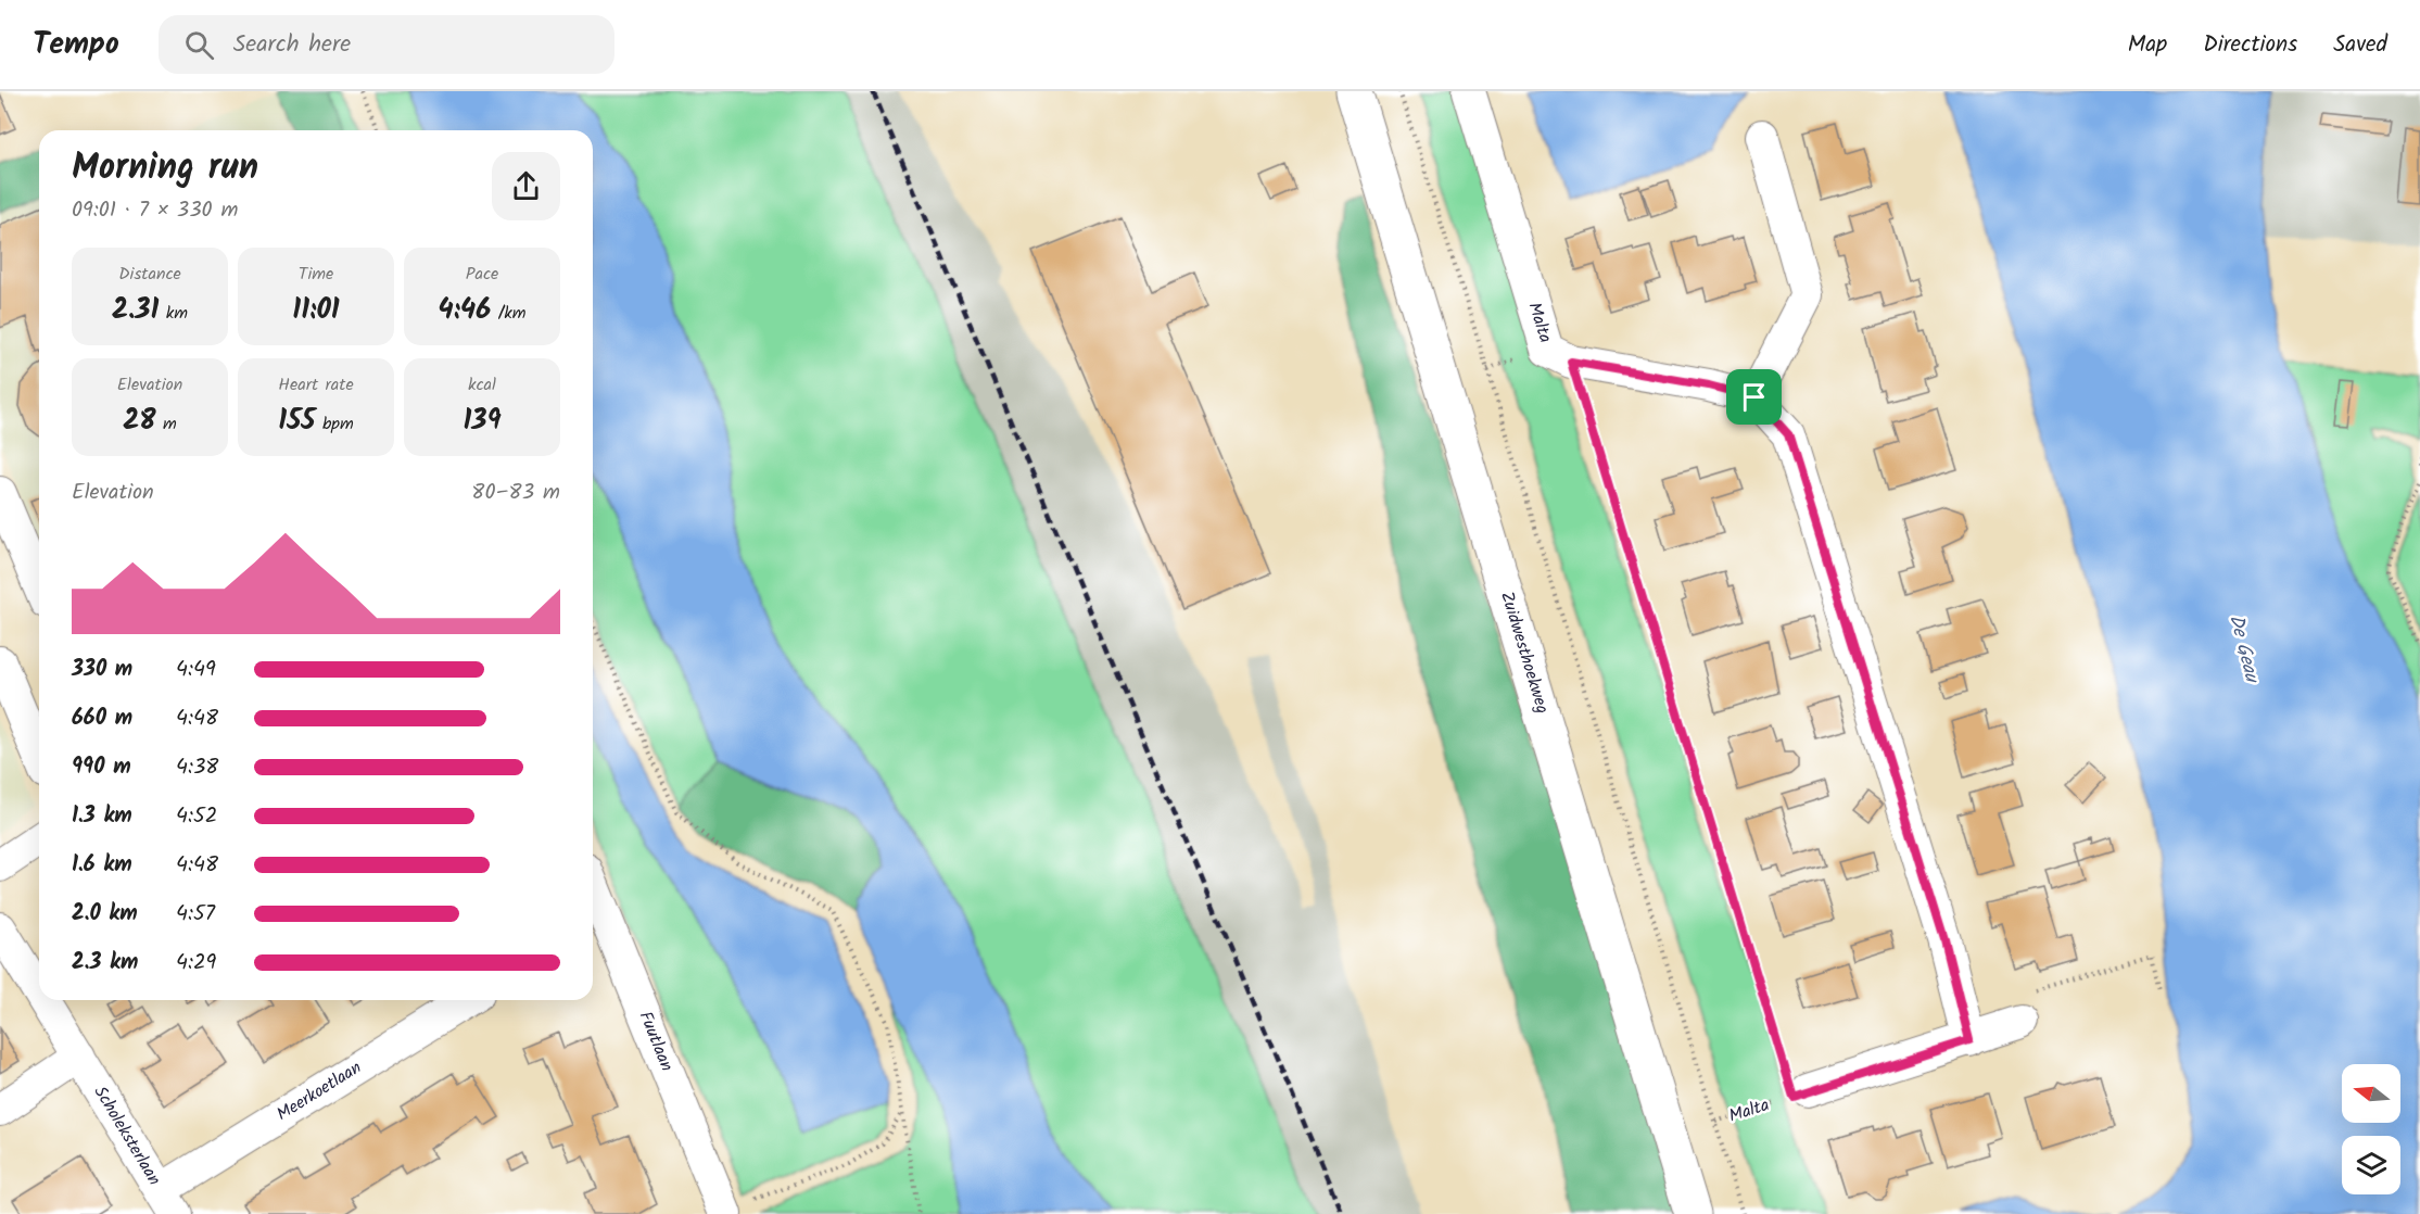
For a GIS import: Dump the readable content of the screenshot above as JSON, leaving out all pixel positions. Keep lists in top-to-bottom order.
{
  "streets": {
    "main road": ["Zuidwesthoekweg"],
    "street": [
      "Malta",
      "Fuutlaan",
      "Meerkoetlaan",
      "Scholeksterlaan"
    ]
  },
  "crossings": [
    ["Meerkoetlaan", "Scholeksterlaan"]
  ],
  "water": ["De Geau"],
  "north": "left",
  "page": {
    "header": "Tempo",
    "search": "Search here",
    "nav": ["Map", "Directions", "Saved"],
    "heading": ["Morning run", "09:01 · 7 × 330 m"],
    "stats": [
      ["Distance", "2.31 km"],
      ["Time", "11:01"],
      ["Pace", "4:46 /km"],
      ["Elevation", "28 m"],
      ["Heart rate", "155 bpm"],
      ["kcal", "139"]
    ],
    "chart": ["Elevation", "80–83 m"],
    "list": [
      {
        "name": "330 m",
        "note": "4:49"
      },
      {
        "name": "660 m",
        "note": "4:48"
      },
      {
        "name": "990 m",
        "note": "4:38"
      },
      {
        "name": "1.3 km",
        "note": "4:52"
      },
      {
        "name": "1.6 km",
        "note": "4:48"
      },
      {
        "name": "2.0 km",
        "note": "4:57"
      },
      {
        "name": "2.3 km",
        "note": "4:29"
      }
    ]
  }
}
